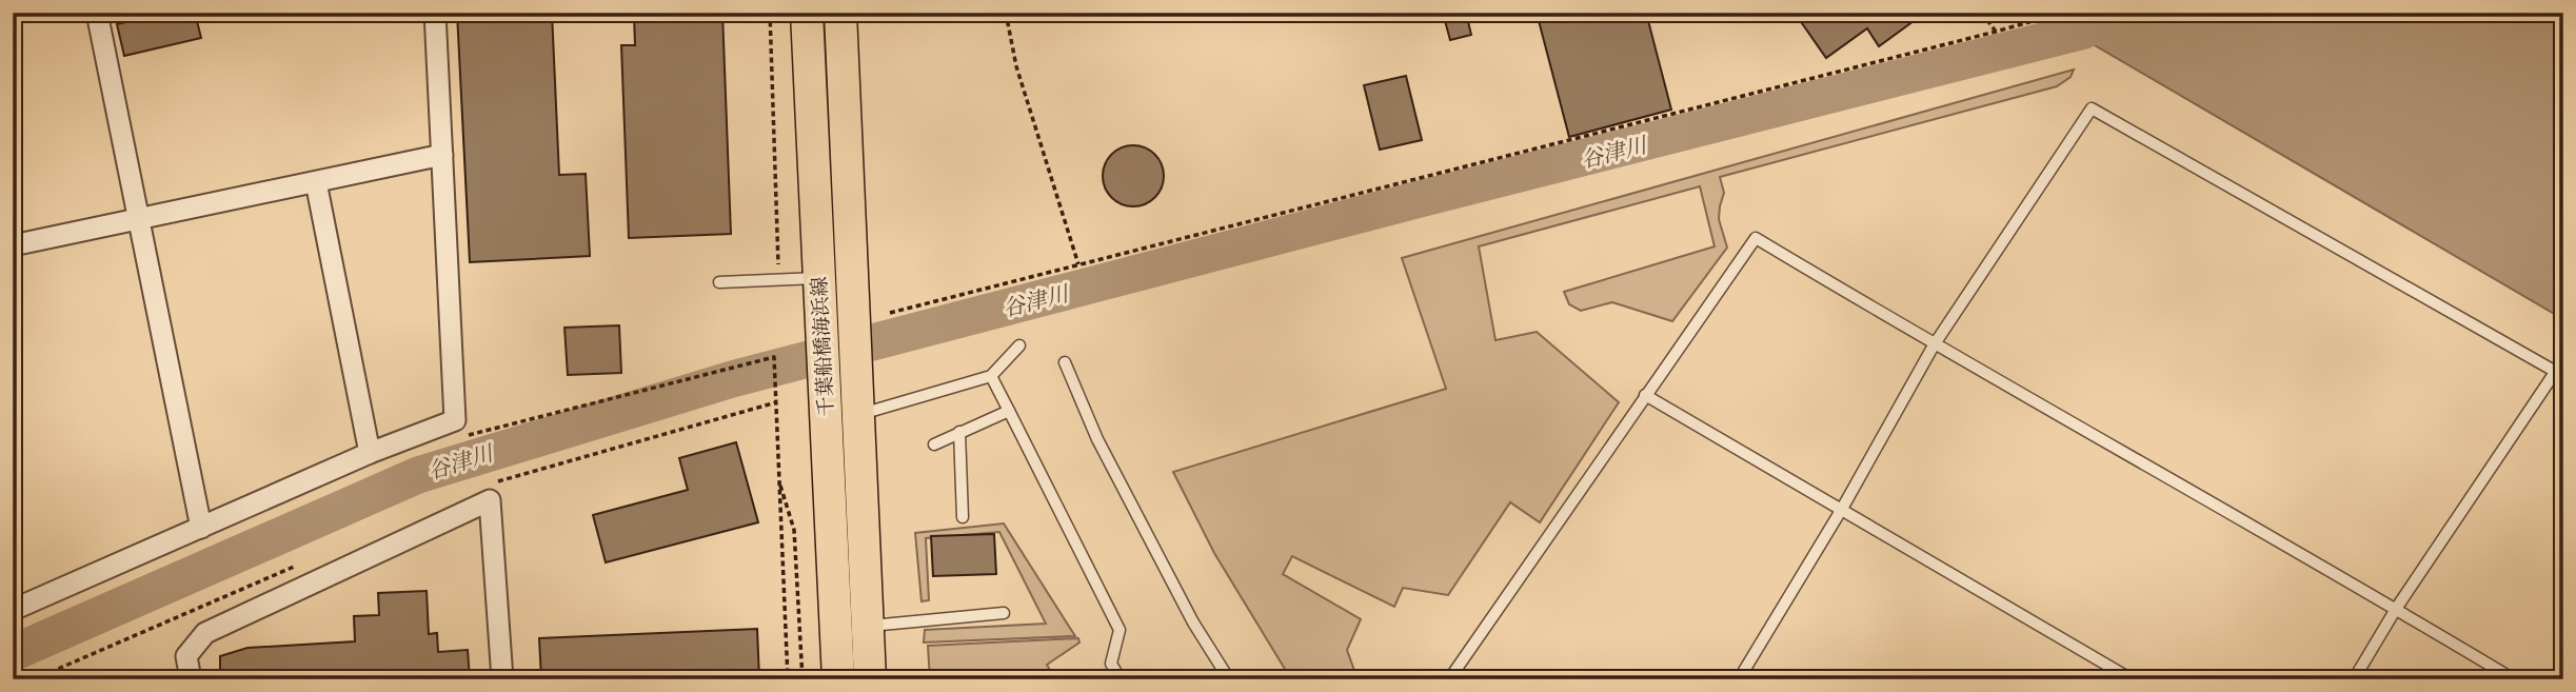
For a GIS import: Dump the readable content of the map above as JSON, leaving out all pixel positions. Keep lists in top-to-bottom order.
{
  "streets": {
    "main road": ["千葉船橋海浜線"]
  },
  "water": ["谷津川"]
}
